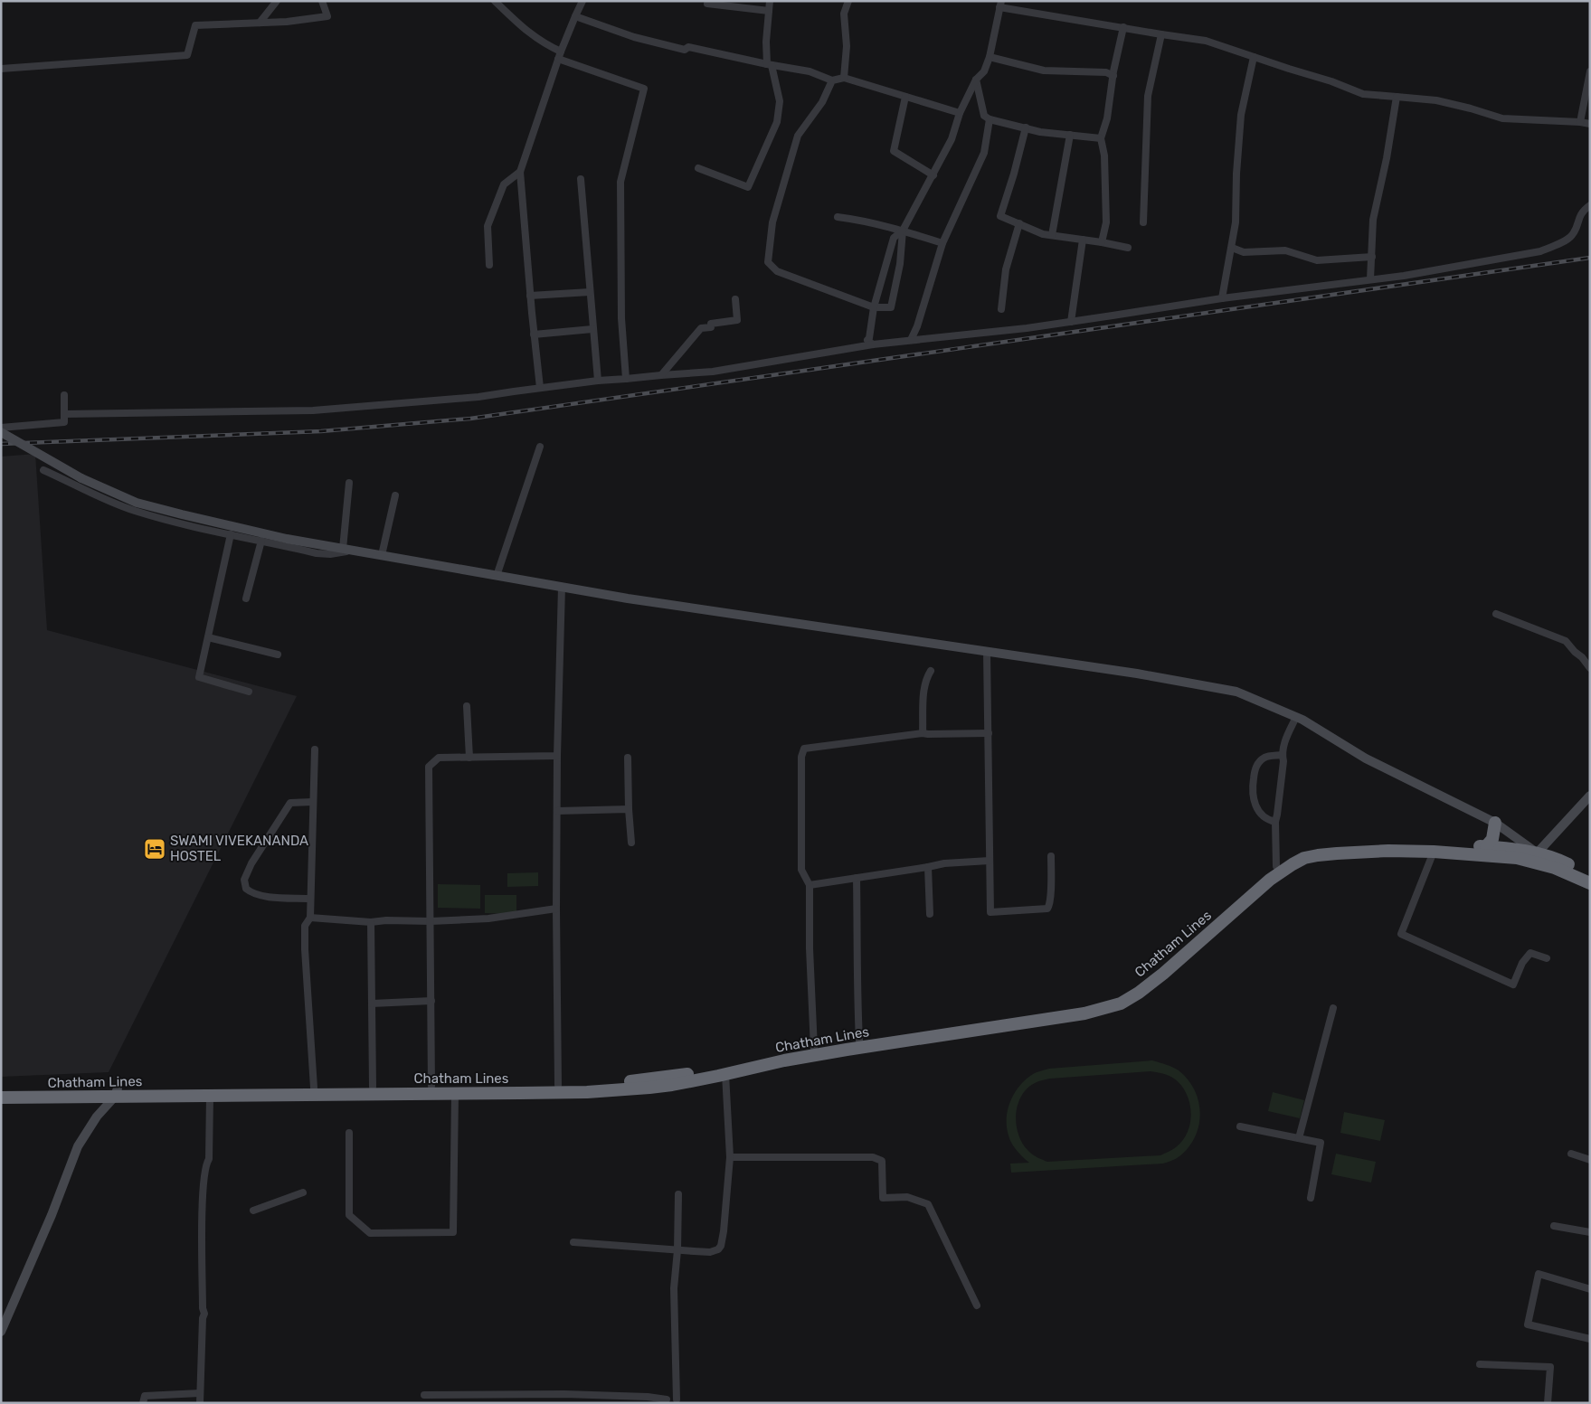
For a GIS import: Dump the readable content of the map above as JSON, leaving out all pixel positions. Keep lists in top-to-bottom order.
{
  "streets": {
    "highway": ["Chatham Lines"]
  },
  "places": {
    "hotel": ["SWAMI VIVEKANANDA HOSTEL"]
  }
}
